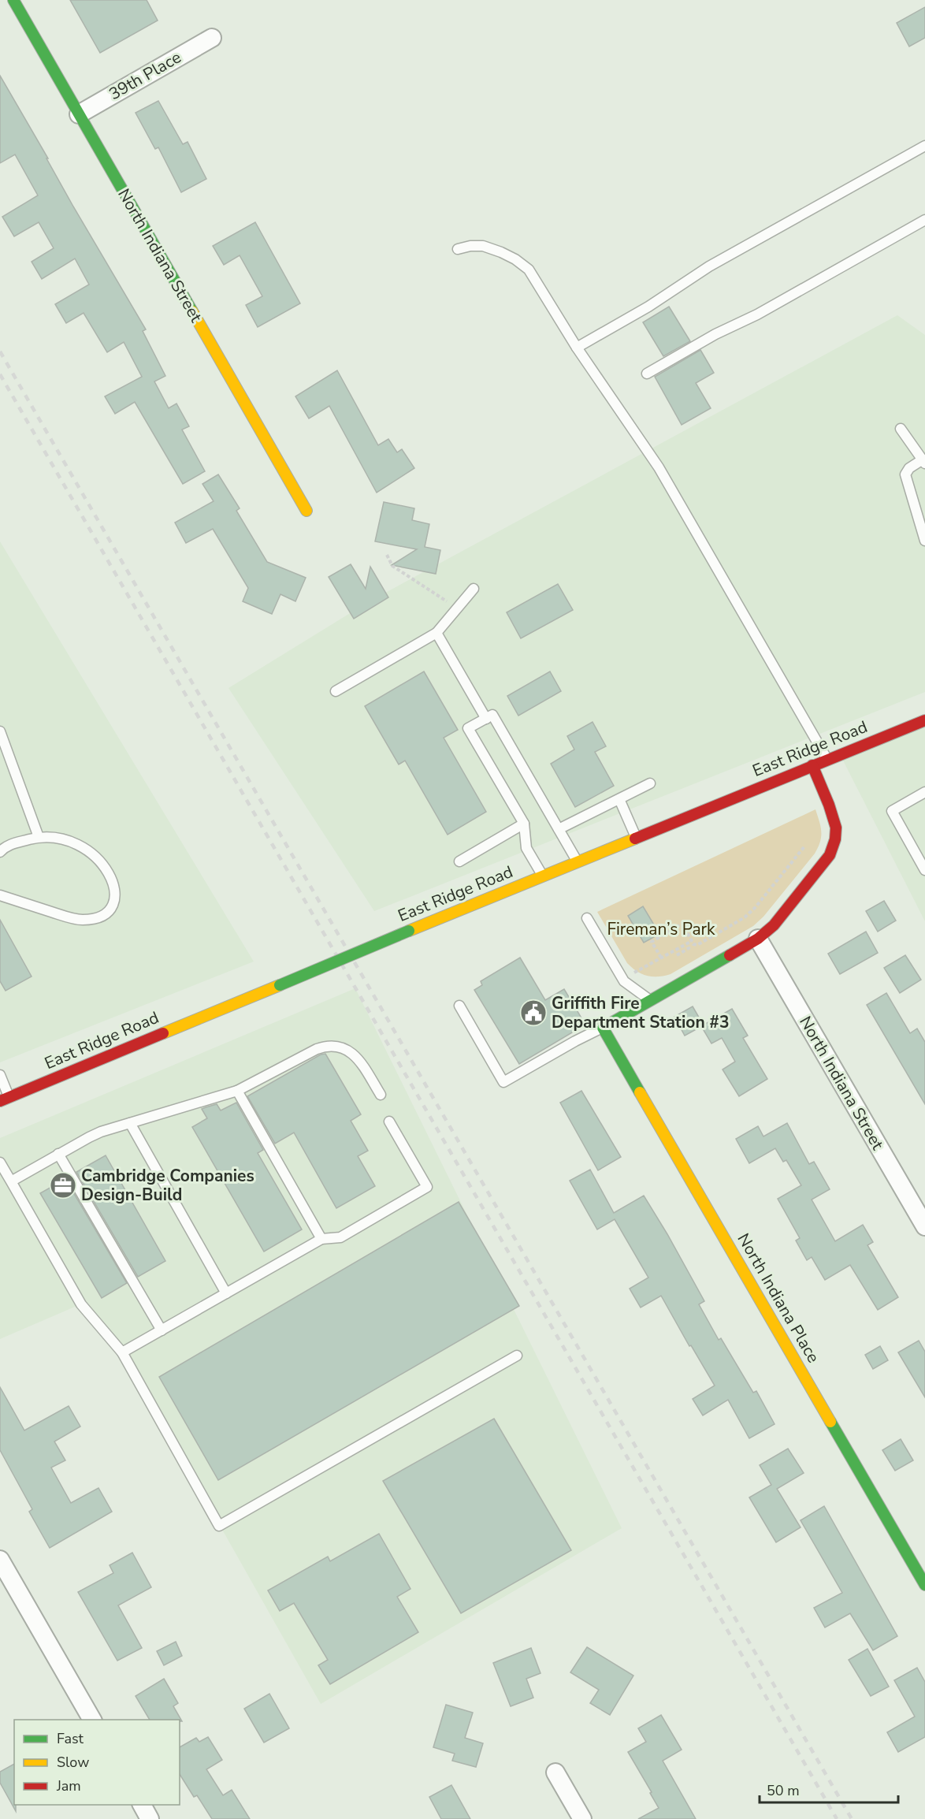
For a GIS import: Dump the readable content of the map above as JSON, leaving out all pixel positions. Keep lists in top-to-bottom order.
{
  "streets": {
    "street": [
      "39th Place",
      "North Indiana Street",
      "East Ridge Road",
      "North Indiana Place"
    ]
  },
  "crossings": [
    ["39th Place", "North Indiana Street"]
  ],
  "parks": ["Fireman’s Park"],
  "places": {
    "public building": ["Griffith Fire Department Station #3"],
    "office": ["Cambridge Companies Design-Build"]
  },
  "legend": ["Fast", "Slow", "Jam"],
  "scale_bar": "50 m"
}
